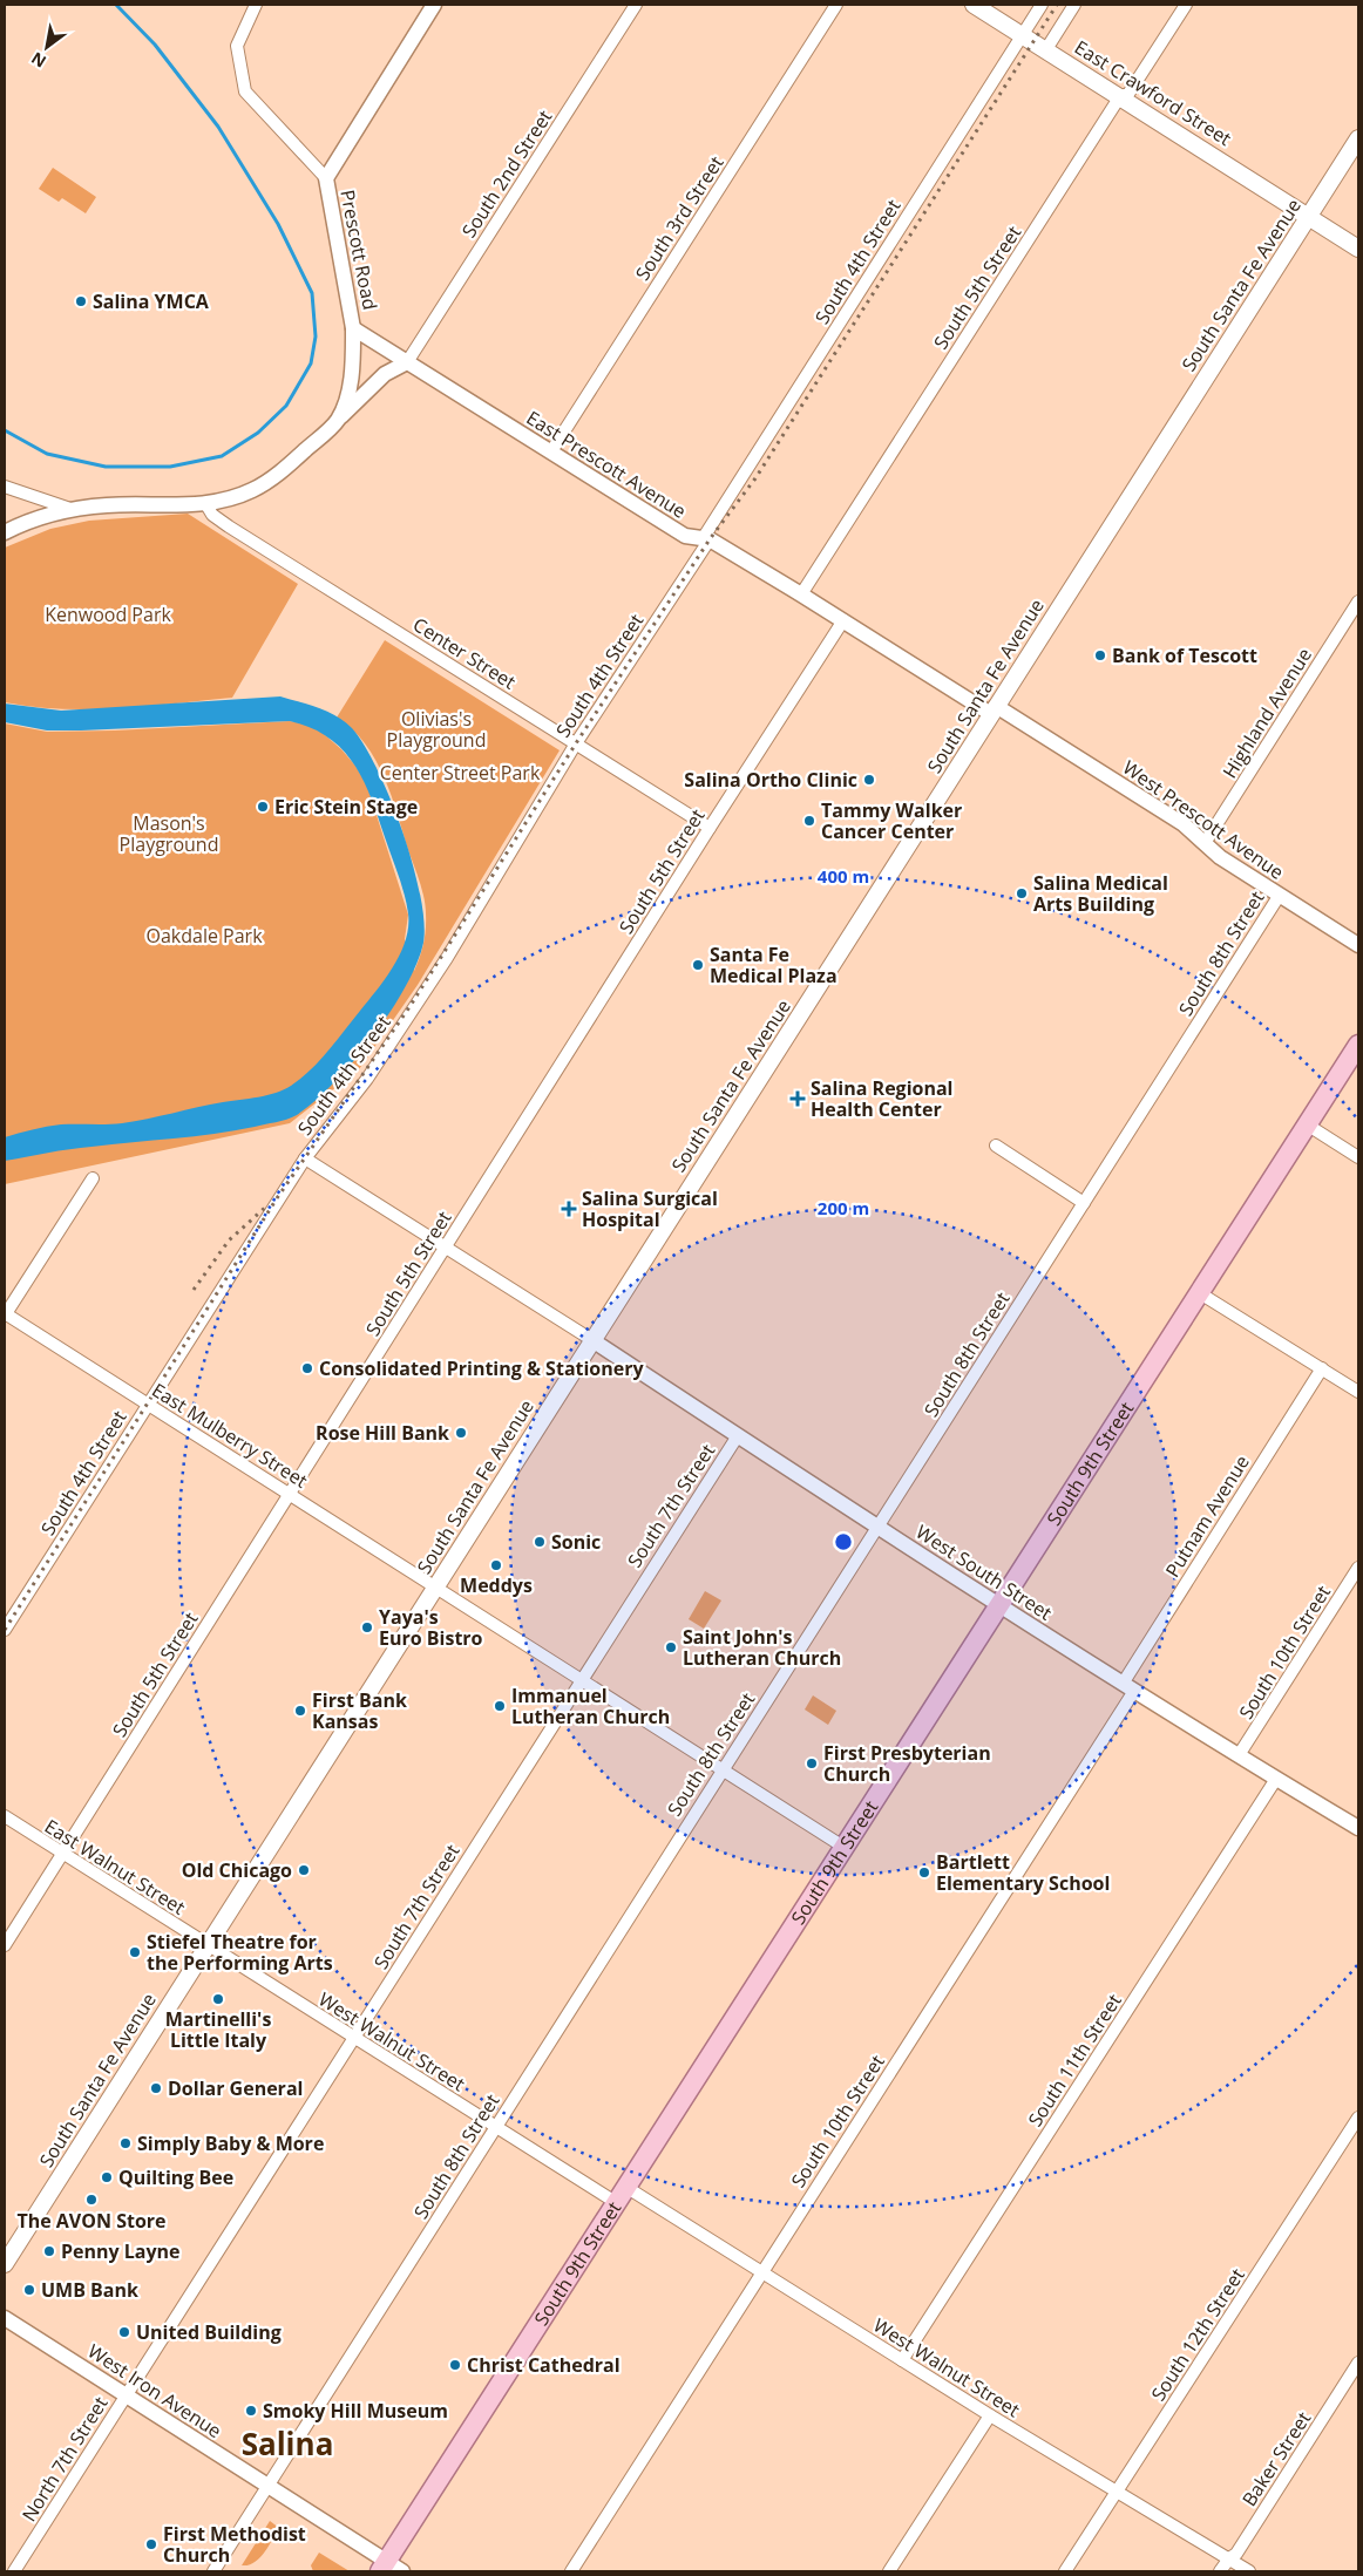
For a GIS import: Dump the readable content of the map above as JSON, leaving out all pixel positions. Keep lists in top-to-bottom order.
{
  "streets": {
    "main road": ["East Crawford Street", "South Santa Fe Avenue", "South 9th Street"],
    "street": [
      "South 2nd Street",
      "South 3rd Street",
      "Prescott Road",
      "South 4th Street",
      "South 5th Street",
      "East Prescott Avenue",
      "Center Street",
      "Highland Avenue",
      "West Prescott Avenue",
      "South 8th Street",
      "East Mulberry Street",
      "South 7th Street",
      "Putnam Avenue",
      "West South Street",
      "South 10th Street",
      "East Walnut Street",
      "West Walnut Street",
      "South 11th Street",
      "South 12th Street",
      "West Iron Avenue",
      "North 7th Street",
      "Baker Street"
    ]
  },
  "crossings": [
    ["East Crawford Street", "South 4th Street"],
    ["East Crawford Street", "South Santa Fe Avenue"],
    ["East Crawford Street", "South 5th Street"],
    ["South 2nd Street", "East Prescott Avenue"],
    ["South 3rd Street", "East Prescott Avenue"],
    ["Prescott Road", "East Prescott Avenue"],
    ["South 4th Street", "East Prescott Avenue"],
    ["South 4th Street", "Center Street"],
    ["South 4th Street", "East Mulberry Street"],
    ["South Santa Fe Avenue", "East Prescott Avenue"],
    ["South Santa Fe Avenue", "West Prescott Avenue"],
    ["South Santa Fe Avenue", "East Mulberry Street"],
    ["South Santa Fe Avenue", "West South Street"],
    ["South Santa Fe Avenue", "East Walnut Street"],
    ["South Santa Fe Avenue", "West Walnut Street"],
    ["South 5th Street", "East Prescott Avenue"],
    ["South 5th Street", "Center Street"],
    ["South 5th Street", "East Mulberry Street"],
    ["South 5th Street", "East Walnut Street"],
    ["East Prescott Avenue", "West Prescott Avenue"],
    ["Highland Avenue", "West Prescott Avenue"],
    ["West Prescott Avenue", "South 8th Street"],
    ["South 8th Street", "East Mulberry Street"],
    ["South 8th Street", "West South Street"],
    ["South 8th Street", "West Walnut Street"],
    ["South 8th Street", "West Iron Avenue"],
    ["East Mulberry Street", "South 9th Street"],
    ["East Mulberry Street", "South 7th Street"],
    ["South 9th Street", "West South Street"],
    ["South 9th Street", "West Walnut Street"],
    ["South 9th Street", "West Iron Avenue"],
    ["South 7th Street", "West South Street"],
    ["South 7th Street", "West Walnut Street"],
    ["South 7th Street", "West Iron Avenue"],
    ["South 7th Street", "North 7th Street"],
    ["Putnam Avenue", "West South Street"],
    ["Putnam Avenue", "South 10th Street"],
    ["West South Street", "South 10th Street"],
    ["West South Street", "South 11th Street"],
    ["South 10th Street", "West Walnut Street"],
    ["East Walnut Street", "West Walnut Street"],
    ["West Walnut Street", "South 11th Street"],
    ["West Walnut Street", "South 12th Street"],
    ["West Walnut Street", "Baker Street"],
    ["West Iron Avenue", "North 7th Street"]
  ],
  "districts": ["Salina"],
  "parks": [
    "Kenwood Park",
    "Olivias's Playground",
    "Center Street Park",
    "Mason's Playground",
    "Oakdale Park"
  ],
  "places": {
    "other": [
      "Salina YMCA",
      "Bank of Tescott",
      "Salina Ortho Clinic",
      "Eric Stein Stage",
      "Tammy Walker Cancer Center",
      "Salina Medical Arts Building",
      "Santa Fe Medical Plaza",
      "Consolidated Printing & Stationery",
      "Rose Hill Bank",
      "Sonic",
      "Meddys",
      "Yaya's Euro Bistro",
      "Saint John's Lutheran Church",
      "Immanuel Lutheran Church",
      "First Bank Kansas",
      "First Presbyterian Church",
      "Old Chicago",
      "Bartlett Elementary School",
      "Stiefel Theatre for the Performing Arts",
      "Martinelli's Little Italy",
      "Dollar General",
      "Simply Baby & More",
      "Quilting Bee",
      "The AVON Store",
      "Penny Layne",
      "UMB Bank",
      "United Building",
      "Christ Cathedral",
      "Smoky Hill Museum",
      "First Methodist Church"
    ],
    "health": ["Salina Regional Health Center", "Salina Surgical Hospital"]
  },
  "north": "bottom left",
  "rings": ["400 m", "200 m"]
}
